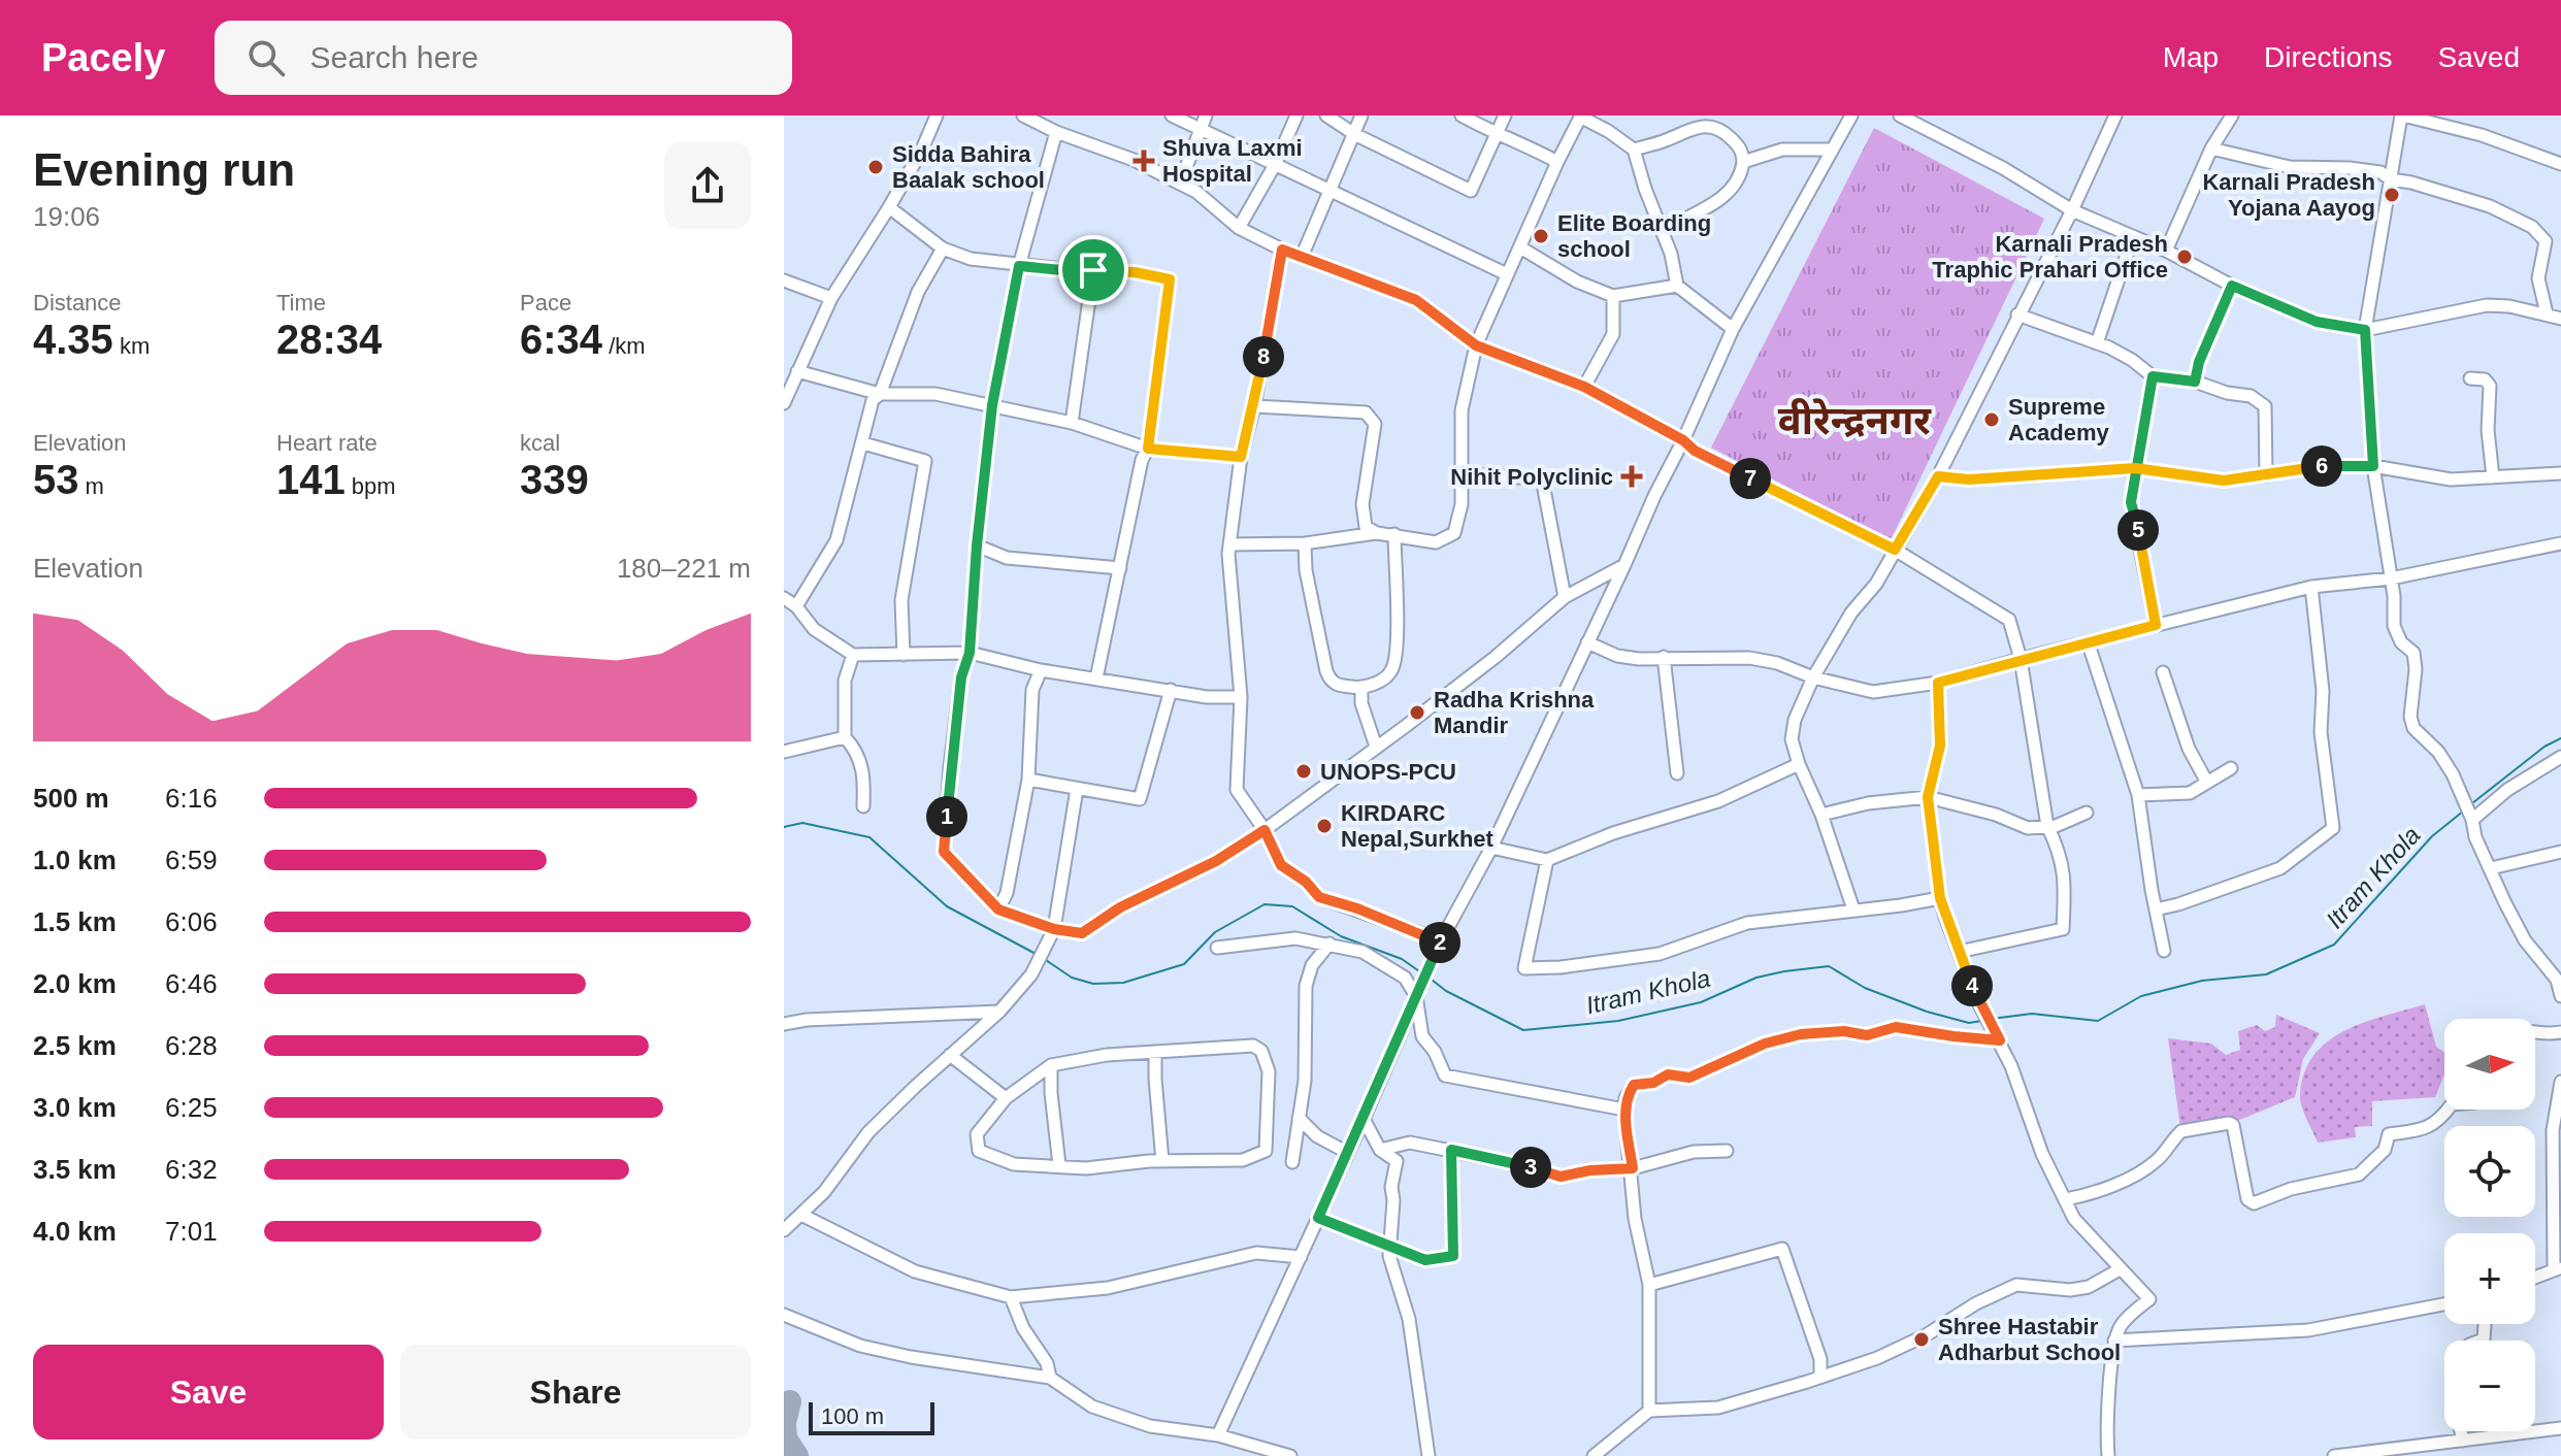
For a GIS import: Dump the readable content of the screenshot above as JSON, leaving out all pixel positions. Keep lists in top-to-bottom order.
{
  "districts": ["वीरेन्द्रनगर"],
  "water": ["Itram Khola"],
  "places": {
    "health": ["Shuva Laxmi Hospital", "Nihit Polyclinic"],
    "other": [
      "Sidda Bahira Baalak school",
      "Karnali Pradesh Yojana Aayog",
      "Elite Boarding school",
      "Karnali Pradesh Traphic Prahari Office",
      "Supreme Academy",
      "Radha Krishna Mandir",
      "UNOPS-PCU",
      "KIRDARC Nepal,Surkhet",
      "Shree Hastabir Adharbut School"
    ]
  },
  "scale_bar": "100 m",
  "north": "right",
  "page": {
    "header": "Pacely",
    "search": "Search here",
    "nav": ["Map", "Directions", "Saved"],
    "heading": ["Evening run", "19:06"],
    "stats": [
      ["Distance", "4.35 km"],
      ["Time", "28:34"],
      ["Pace", "6:34 /km"],
      ["Elevation", "53 m"],
      ["Heart rate", "141 bpm"],
      ["kcal", "339"]
    ],
    "pins": [
      "8",
      "6",
      "7",
      "5",
      "1",
      "2",
      "4",
      "3"
    ],
    "chart": ["Elevation", "180–221 m"],
    "list": [
      {
        "name": "500 m",
        "note": "6:16"
      },
      {
        "name": "1.0 km",
        "note": "6:59"
      },
      {
        "name": "1.5 km",
        "note": "6:06"
      },
      {
        "name": "2.0 km",
        "note": "6:46"
      },
      {
        "name": "2.5 km",
        "note": "6:28"
      },
      {
        "name": "3.0 km",
        "note": "6:25"
      },
      {
        "name": "3.5 km",
        "note": "6:32"
      },
      {
        "name": "4.0 km",
        "note": "7:01"
      }
    ],
    "map_buttons": ["+", "−"],
    "buttons": ["Save", "Share"],
    "scale": "100 m"
  }
}
